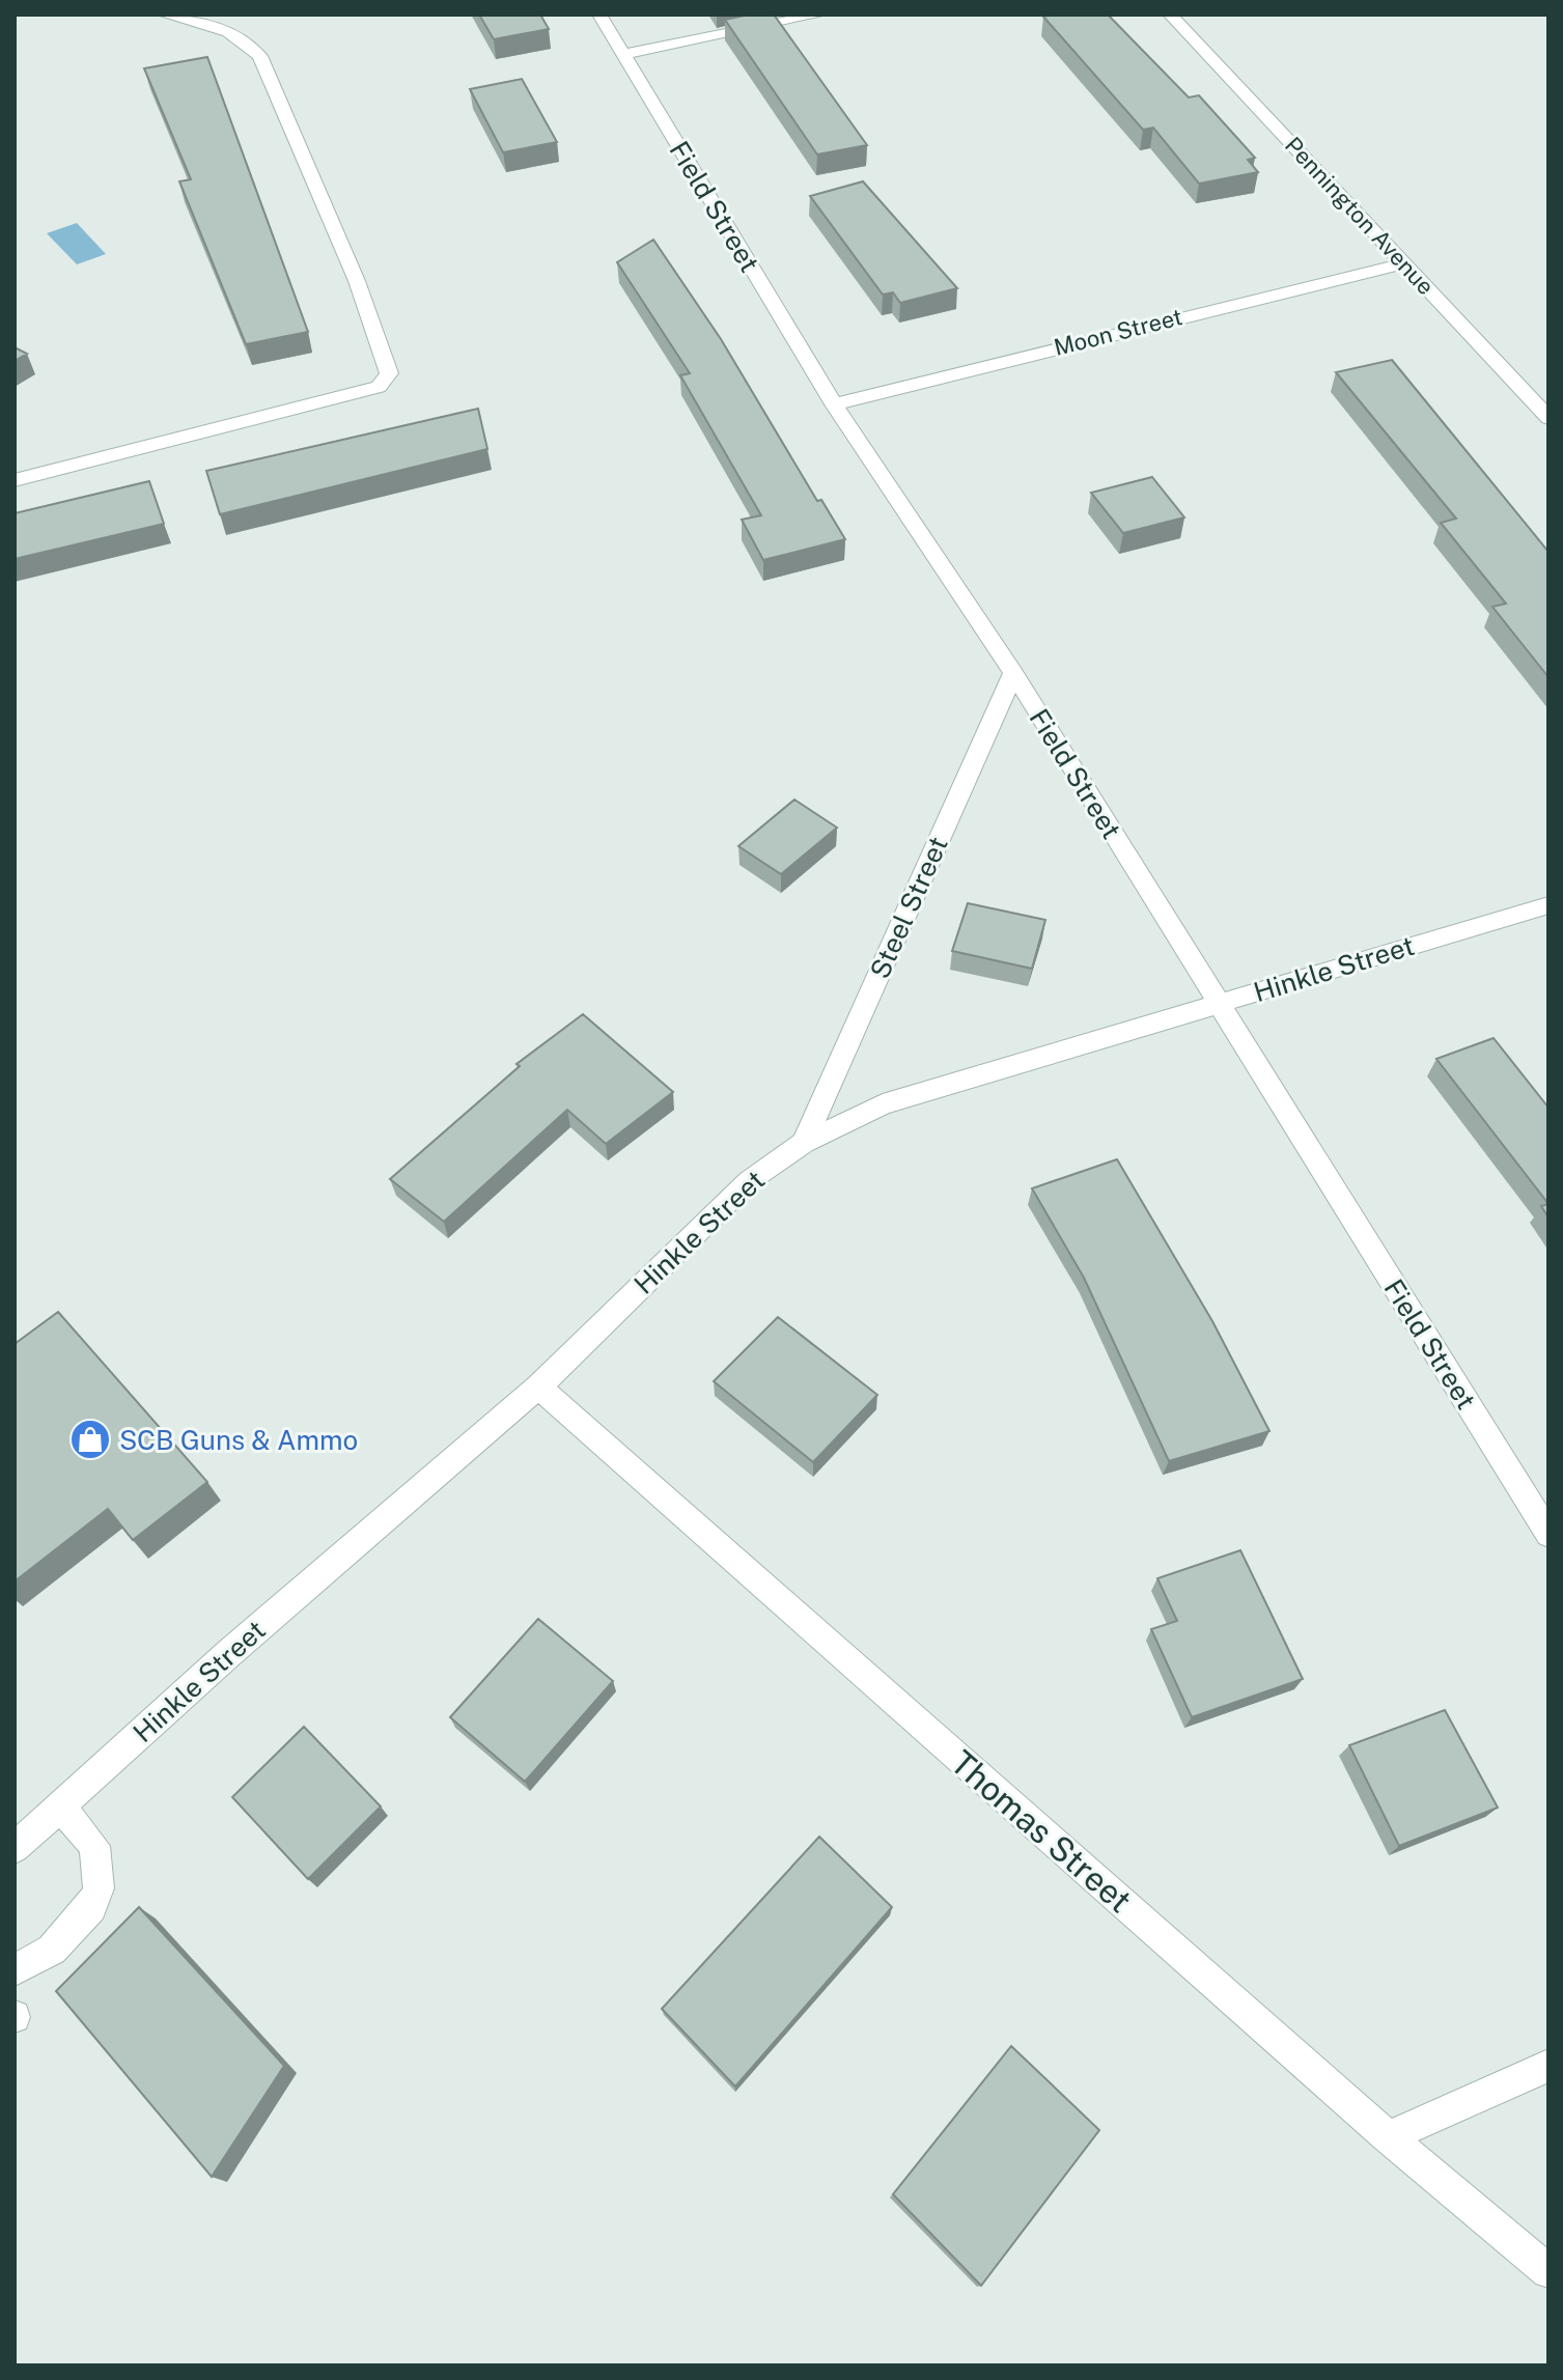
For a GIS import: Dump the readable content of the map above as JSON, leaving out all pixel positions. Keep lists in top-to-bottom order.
{
  "streets": {
    "street": [
      "Field Street",
      "Pennington Avenue",
      "Moon Street",
      "Steel Street",
      "Hinkle Street",
      "Thomas Street"
    ]
  },
  "crossings": [
    ["Field Street", "Moon Street"],
    ["Field Street", "Steel Street"],
    ["Field Street", "Hinkle Street"],
    ["Pennington Avenue", "Moon Street"],
    ["Steel Street", "Hinkle Street"],
    ["Hinkle Street", "Thomas Street"]
  ],
  "places": {
    "shop": ["SCB Guns & Ammo"]
  }
}
